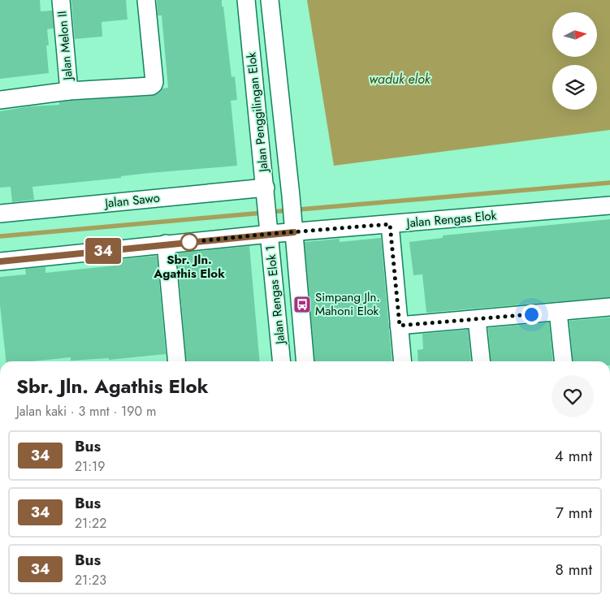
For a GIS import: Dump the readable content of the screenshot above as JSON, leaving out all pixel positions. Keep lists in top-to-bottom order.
{
  "streets": {
    "street": [
      "Jalan Melon II",
      "Jalan Penggilingan Elok",
      "Jalan Sawo",
      "Jalan Rengas Elok",
      "Jalan Rengas Elok 1"
    ]
  },
  "crossings": [
    ["Jalan Penggilingan Elok", "Jalan Sawo"],
    ["Jalan Penggilingan Elok", "Jalan Rengas Elok"],
    ["Jalan Penggilingan Elok", "Jalan Rengas Elok 1"],
    ["Jalan Rengas Elok", "Jalan Rengas Elok 1"]
  ],
  "water": ["waduk elok"],
  "places": {
    "other": ["Sbr. Jln. Agathis Elok"],
    "bus stop": ["Simpang Jln. Mahoni Elok"]
  },
  "lines": ["bus line 34"],
  "north": "right",
  "page": {
    "on_map": "34",
    "heading": ["Sbr. Jln. Agathis Elok", "Jalan kaki · 3 mnt · 190 m"],
    "list": [
      {
        "mark": "34",
        "name": "Bus",
        "note": "21:19",
        "value": "4 mnt"
      },
      {
        "mark": "34",
        "name": "Bus",
        "note": "21:22",
        "value": "7 mnt"
      },
      {
        "mark": "34",
        "name": "Bus",
        "note": "21:23",
        "value": "8 mnt"
      }
    ]
  }
}
